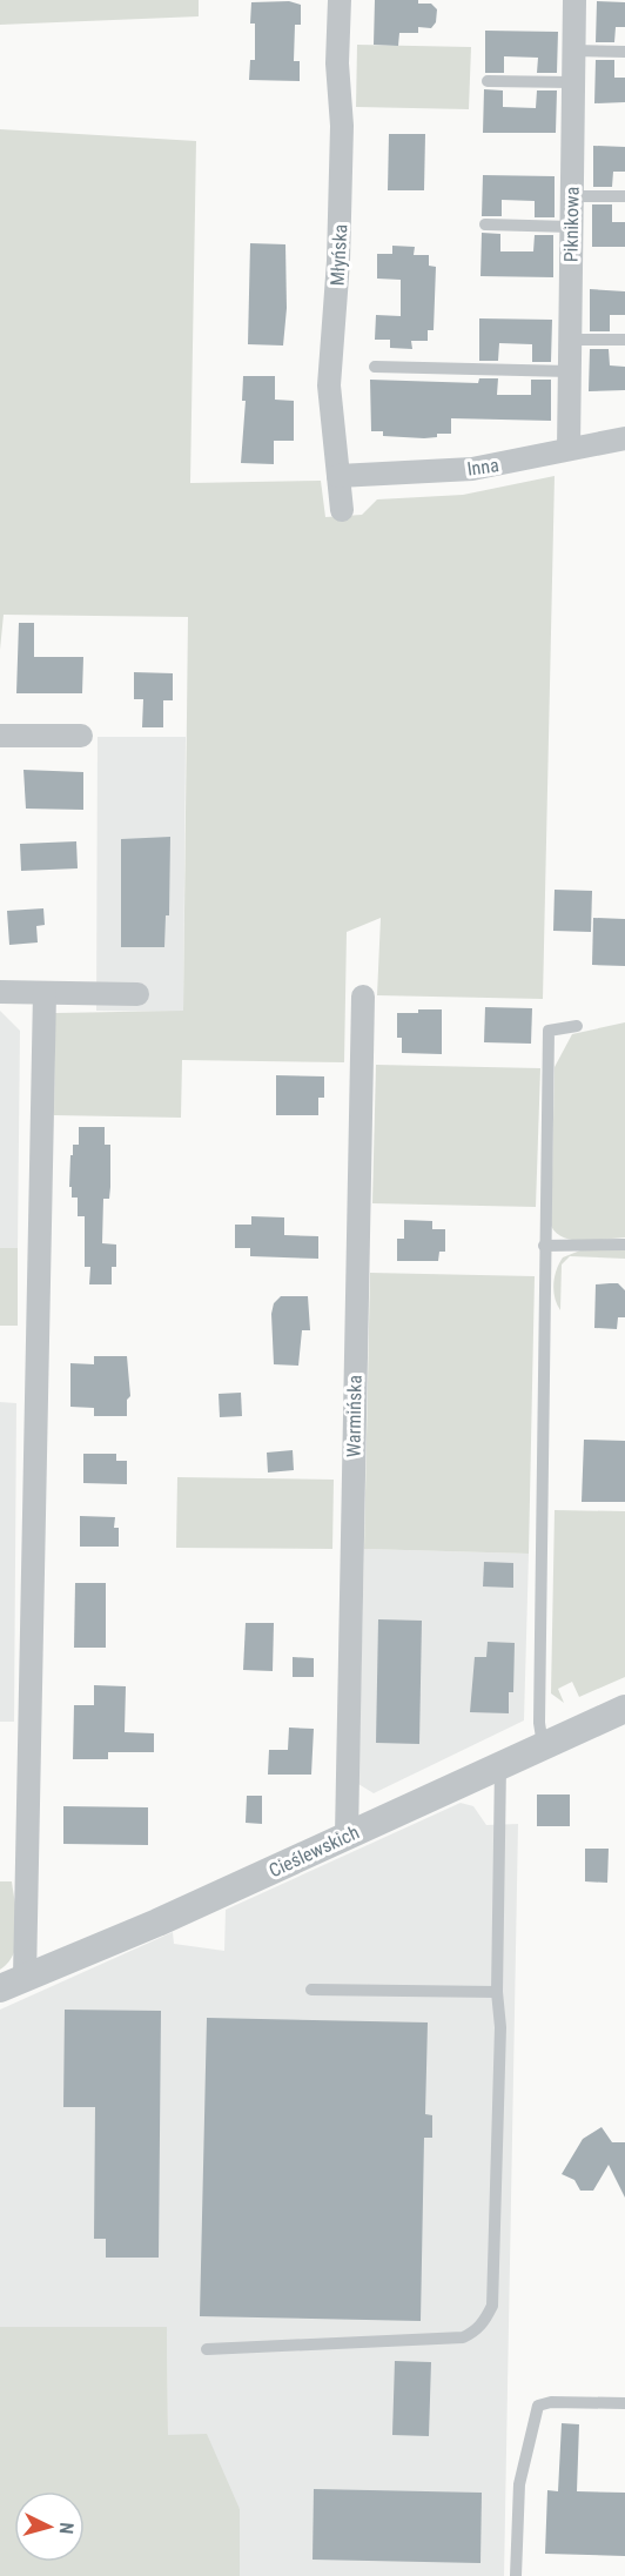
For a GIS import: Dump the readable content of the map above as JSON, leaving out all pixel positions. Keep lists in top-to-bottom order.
{
  "streets": {
    "street": [
      "Piknikowa",
      "Młyńska",
      "Inna",
      "Warmińska",
      "Cieślewskich"
    ]
  },
  "crossings": [
    ["Piknikowa", "Inna"],
    ["Młyńska", "Inna"],
    ["Warmińska", "Cieślewskich"]
  ],
  "north": "right"
}
